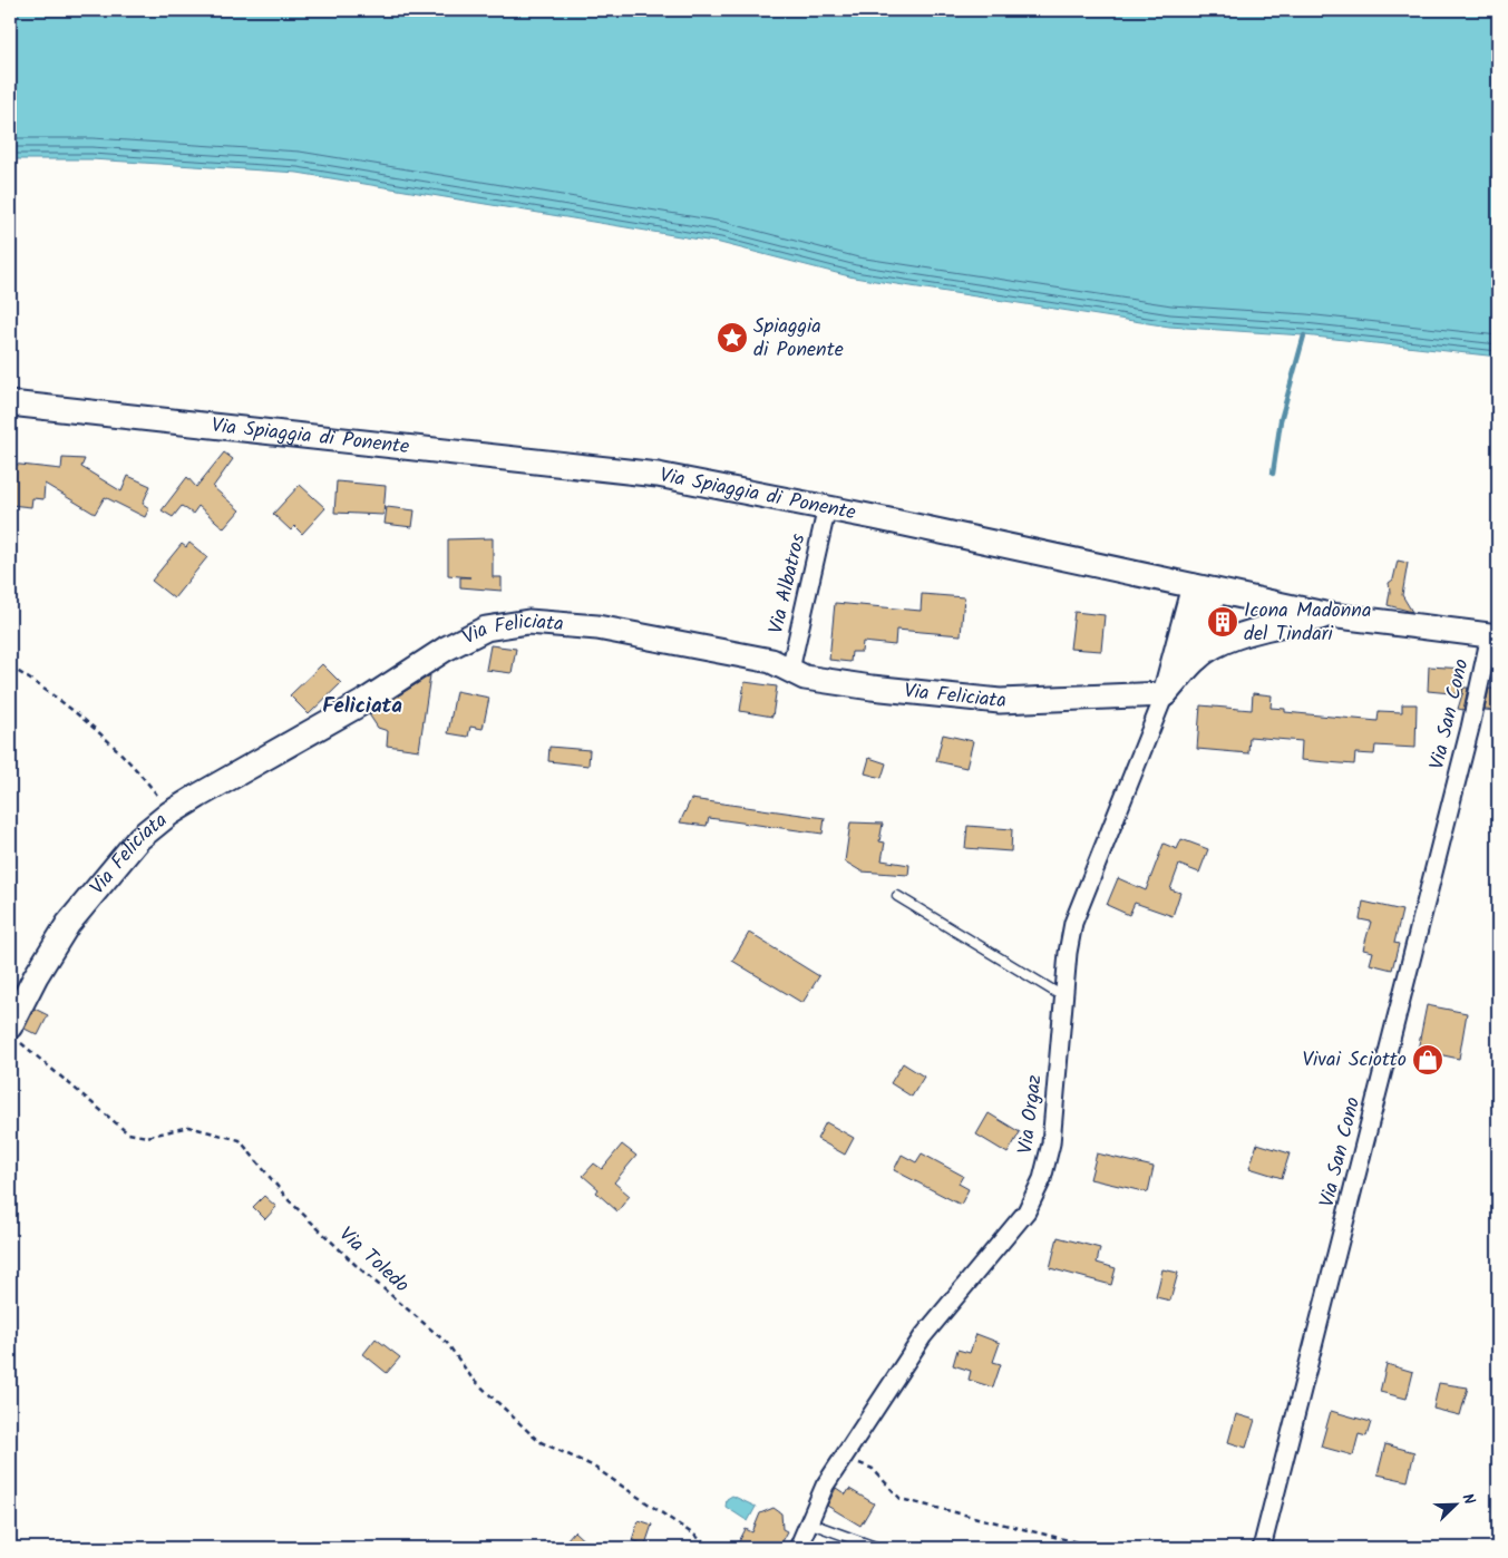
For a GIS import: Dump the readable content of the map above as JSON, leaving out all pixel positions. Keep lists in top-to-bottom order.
{
  "streets": {
    "street": [
      "Via Spiaggia di Ponente",
      "Via Albatros",
      "Via Feliciata",
      "Via San Cono",
      "Via Orgaz"
    ],
    "path": ["Via Toledo"]
  },
  "crossings": [
    ["Via Spiaggia di Ponente", "Via Albatros"],
    ["Via Spiaggia di Ponente", "Via San Cono"],
    ["Via Albatros", "Via Feliciata"],
    ["Via Feliciata", "Via Orgaz"],
    ["Via Feliciata", "Via Toledo"]
  ],
  "districts": ["Feliciata"],
  "places": {
    "place": ["Spiaggia di Ponente"],
    "building": ["Icona Madonna del Tindari"],
    "shop": ["Vivai Sciotto"]
  },
  "north": "top right"
}
